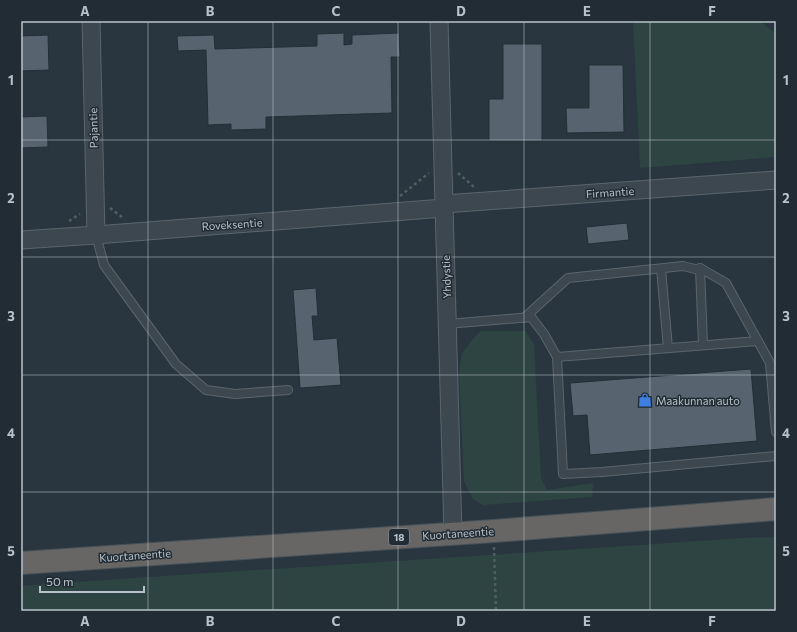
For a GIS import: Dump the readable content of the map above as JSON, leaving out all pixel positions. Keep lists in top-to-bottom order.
{
  "streets": {
    "highway": ["Kuortaneentie", "18"],
    "street": [
      "Pajantie",
      "Firmantie",
      "Roveksentie",
      "Yhdystie"
    ]
  },
  "crossings": [
    ["Pajantie", "Roveksentie"],
    ["Firmantie", "Roveksentie"],
    ["Firmantie", "Yhdystie"],
    ["Roveksentie", "Yhdystie"],
    ["Yhdystie", "Kuortaneentie"]
  ],
  "places": {
    "shop": ["Maakunnan auto"]
  },
  "scale_bar": "50 m",
  "grid": {
    "columns": [
      "A",
      "B",
      "C",
      "D",
      "E",
      "F"
    ],
    "rows": [
      "1",
      "2",
      "3",
      "4",
      "5"
    ]
  }
}
